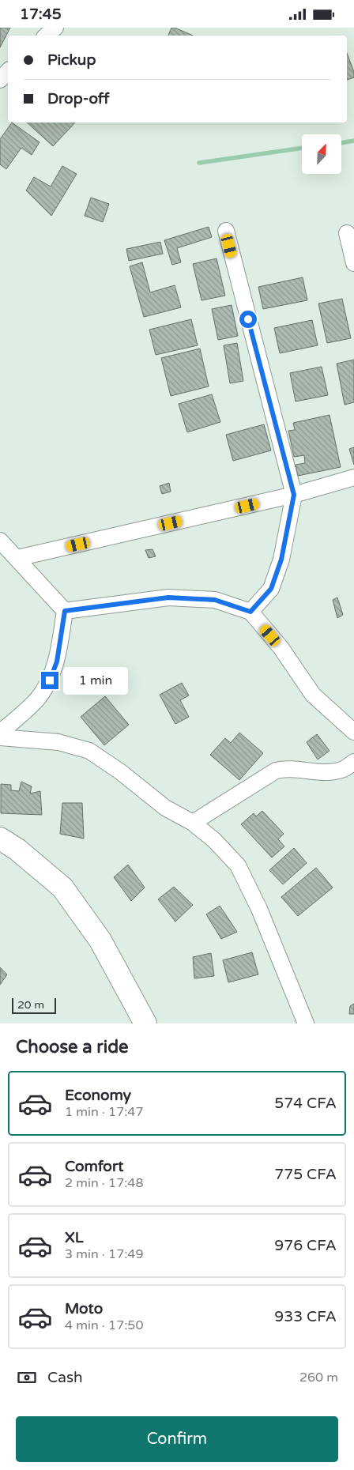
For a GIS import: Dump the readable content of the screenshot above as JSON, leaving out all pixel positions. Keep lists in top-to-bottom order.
{
  "scale_bar": "20 m",
  "north": "top right",
  "page": {
    "status": "17:45",
    "banner": ["Pickup", "Drop-off"],
    "bubble": "1 min",
    "scale": "20 m",
    "heading": "Choose a ride",
    "list": [
      {
        "name": "Economy",
        "note": "1 min · 17:47",
        "value": "574 CFA"
      },
      {
        "name": "Comfort",
        "note": "2 min · 17:48",
        "value": "775 CFA"
      },
      {
        "name": "XL",
        "note": "3 min · 17:49",
        "value": "976 CFA"
      },
      {
        "name": "Moto",
        "note": "4 min · 17:50",
        "value": "933 CFA"
      }
    ],
    "pay": ["Cash", "260 m"],
    "buttons": "Confirm"
  }
}
